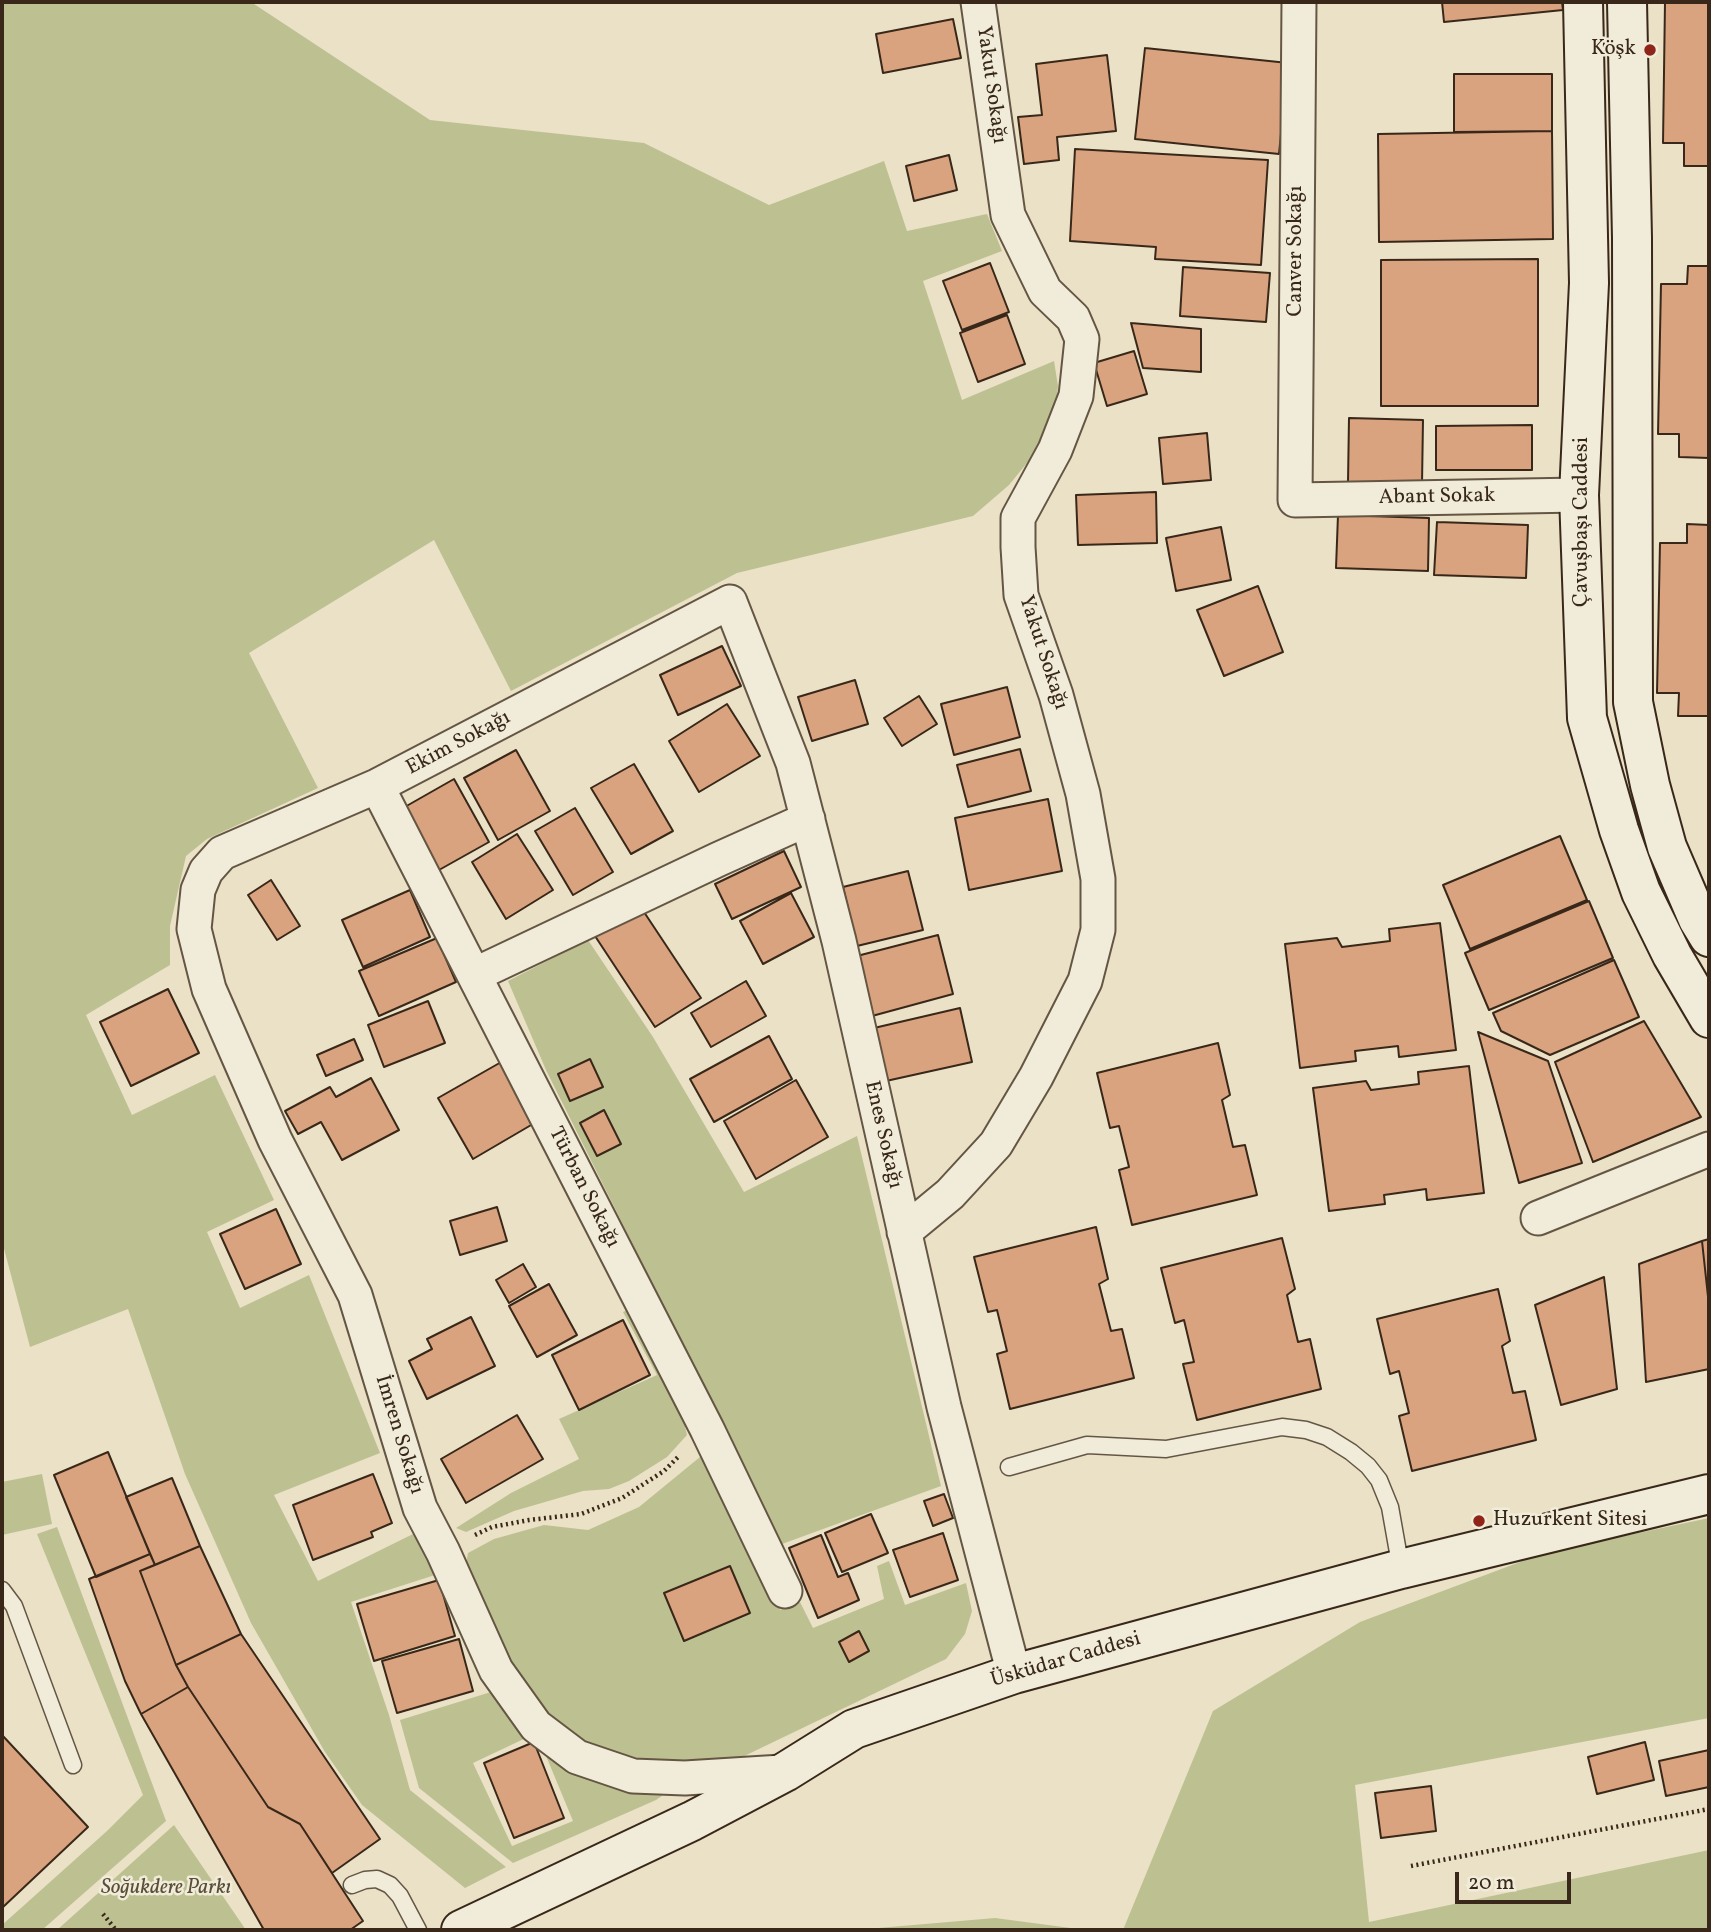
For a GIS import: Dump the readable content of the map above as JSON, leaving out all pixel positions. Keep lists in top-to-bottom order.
{
  "streets": {
    "main road": ["Çavuşbaşı Caddesi", "Üsküdar Caddesi"],
    "street": [
      "Yakut Sokağı",
      "Canver Sokağı",
      "Abant Sokak",
      "Ekim Sokağı",
      "Enes Sokağı",
      "Türban Sokağı",
      "İmren Sokağı"
    ]
  },
  "crossings": [
    ["Yakut Sokağı", "Enes Sokağı"],
    ["Canver Sokağı", "Abant Sokak"],
    ["Abant Sokak", "Çavuşbaşı Caddesi"],
    ["Ekim Sokağı", "Enes Sokağı"],
    ["Ekim Sokağı", "Türban Sokağı"],
    ["Ekim Sokağı", "İmren Sokağı"],
    ["Enes Sokağı", "Üsküdar Caddesi"],
    ["İmren Sokağı", "Üsküdar Caddesi"]
  ],
  "parks": ["Soğukdere Parkı"],
  "places": ["Köşk", "Huzurkent Sitesi"],
  "scale_bar": "20 m"
}
